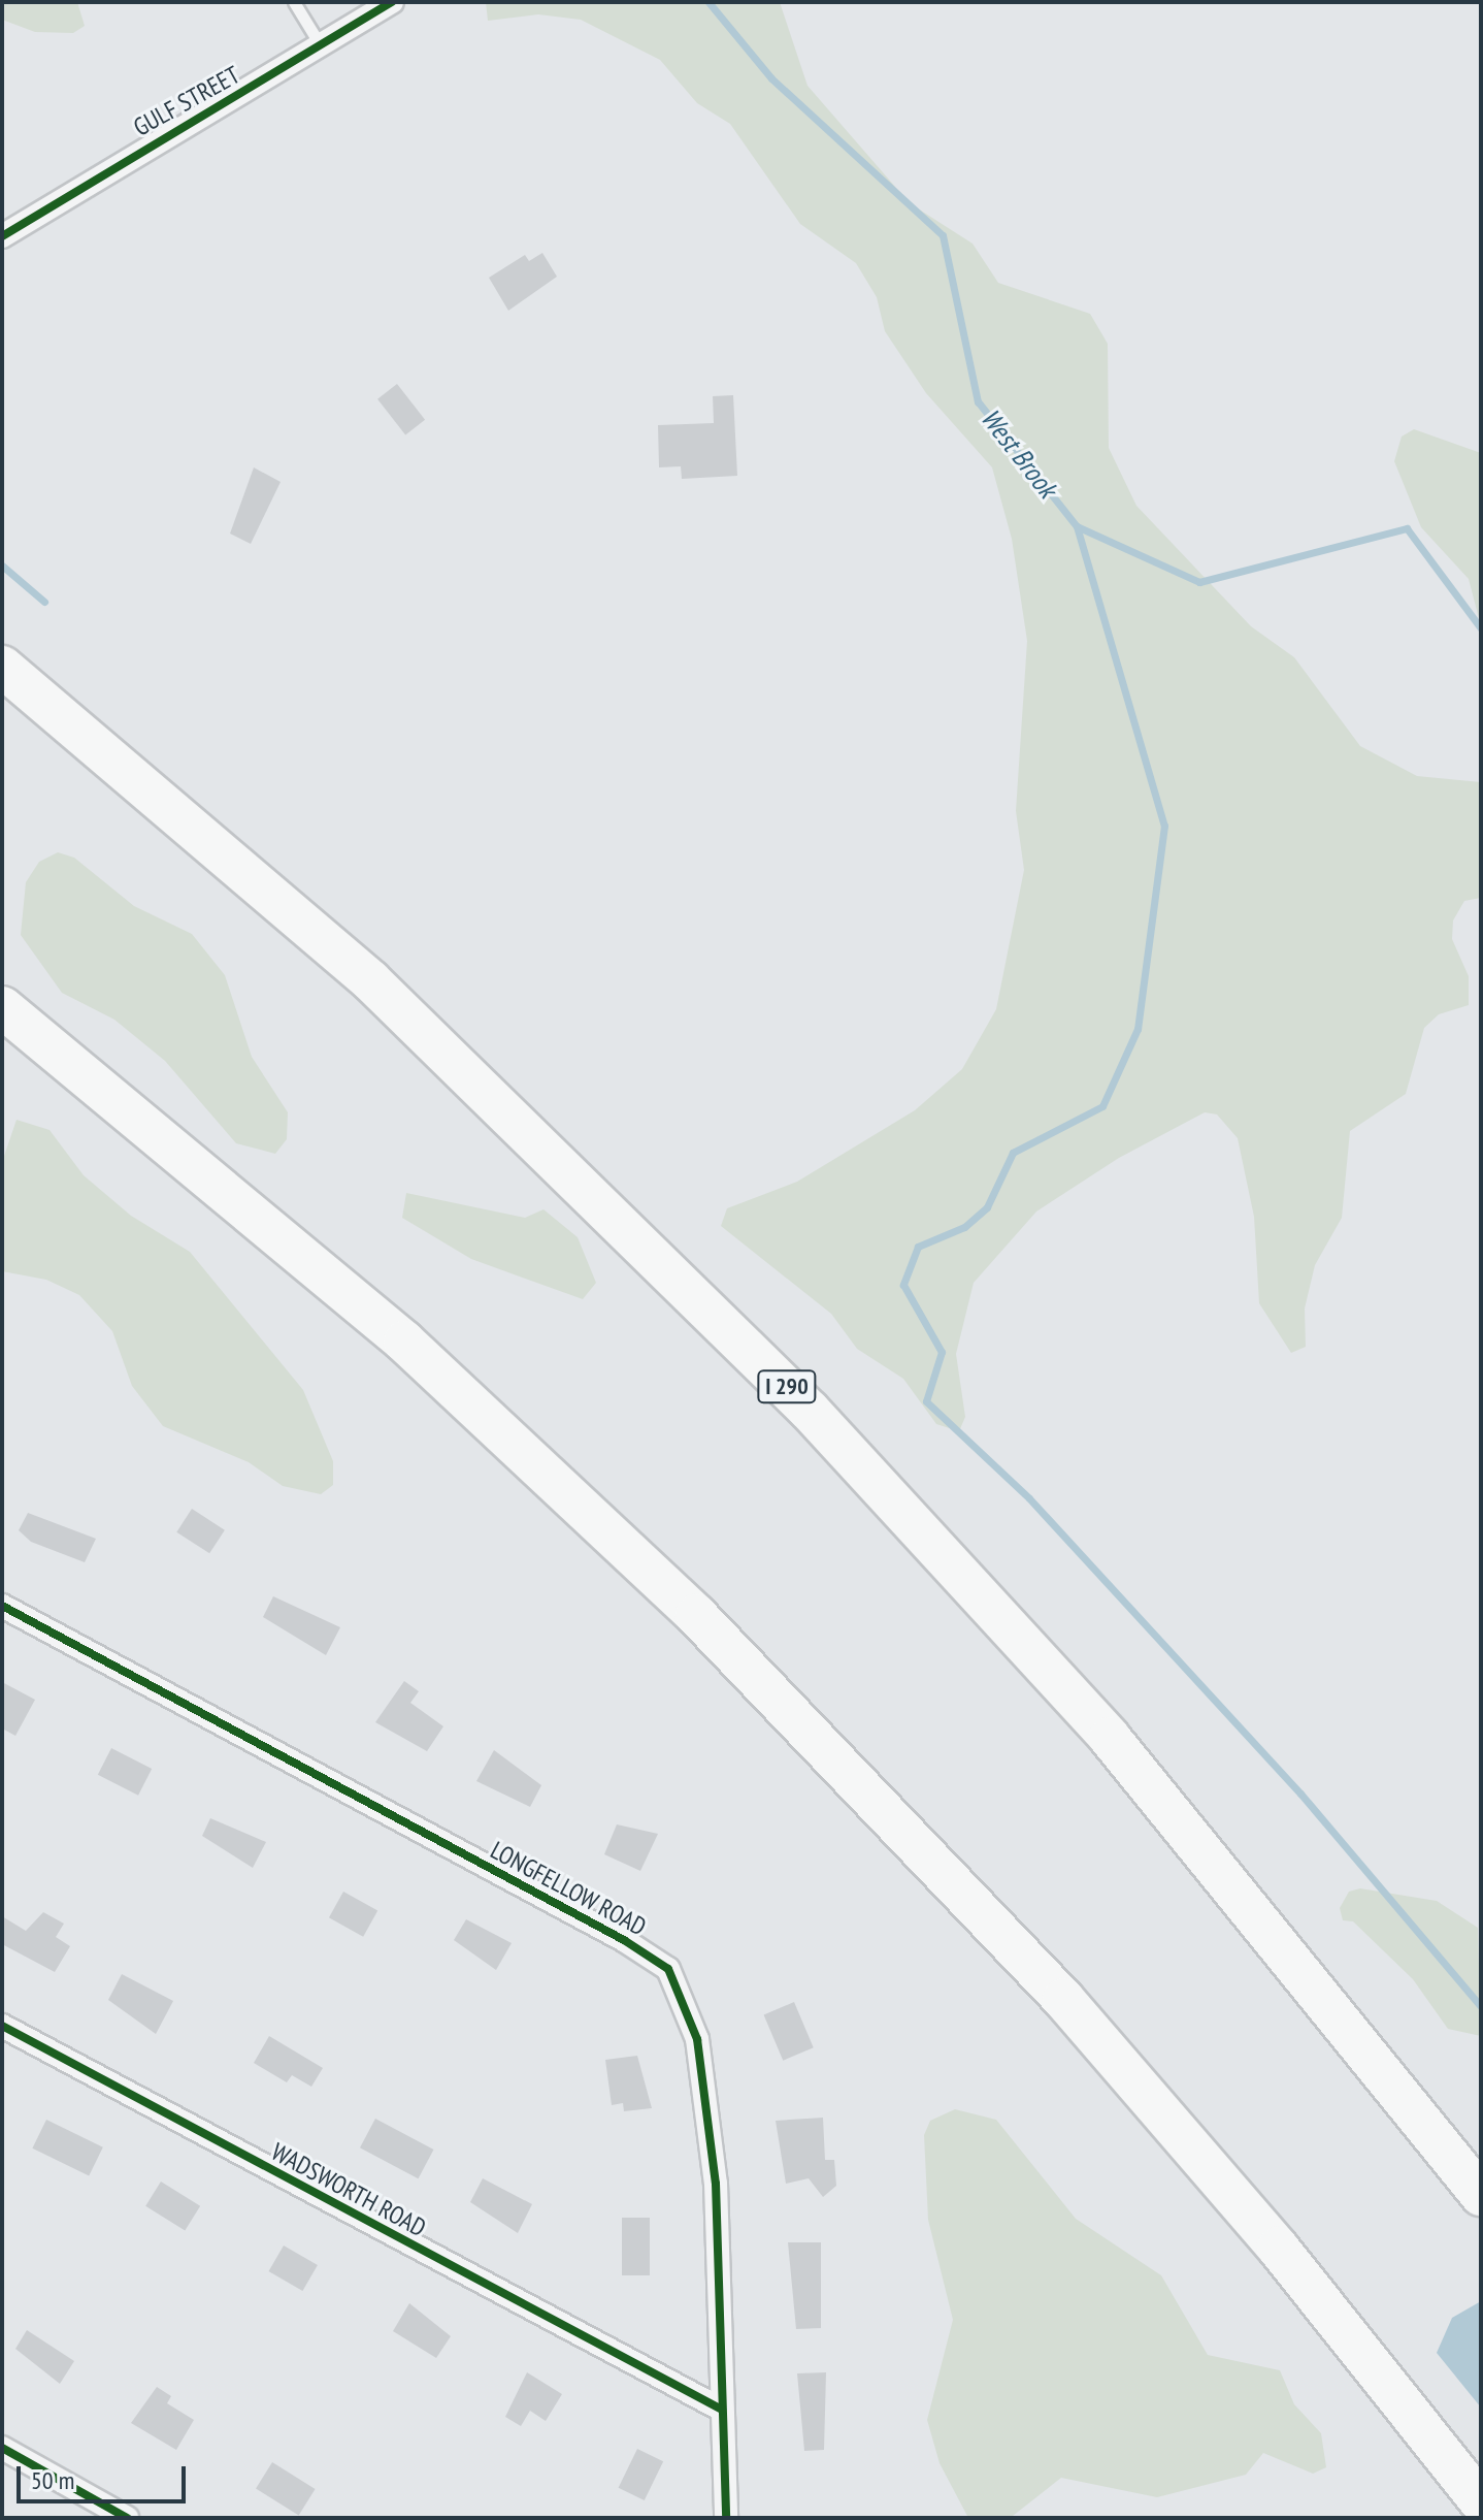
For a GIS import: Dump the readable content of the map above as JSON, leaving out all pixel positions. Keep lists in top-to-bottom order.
{
  "streets": {
    "highway": ["I 290"],
    "street": ["GULF STREET", "LONGFELLOW ROAD", "WADSWORTH ROAD"]
  },
  "crossings": [
    ["LONGFELLOW ROAD", "WADSWORTH ROAD"]
  ],
  "water": ["West Brook"],
  "scale_bar": "50 m"
}
